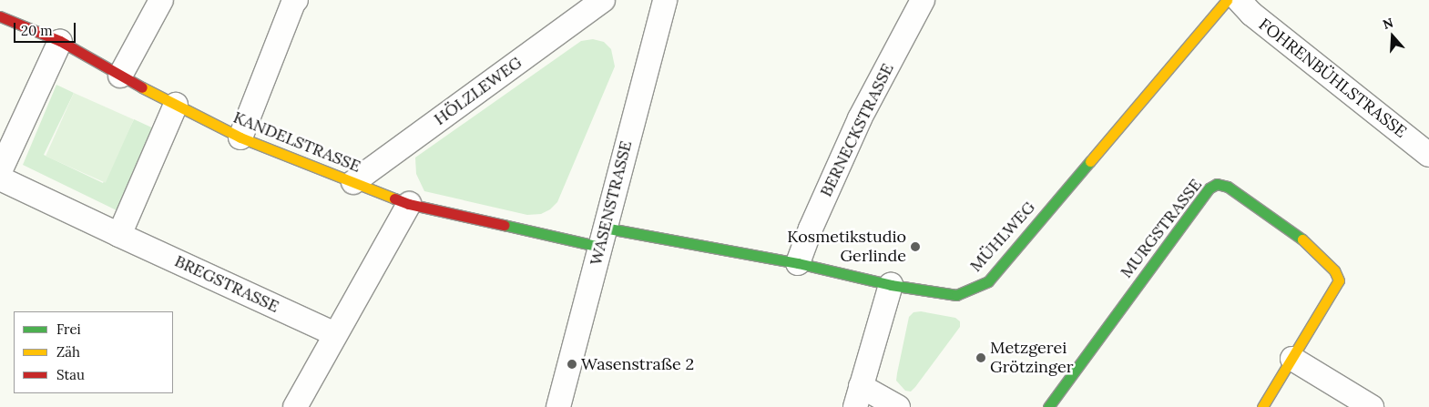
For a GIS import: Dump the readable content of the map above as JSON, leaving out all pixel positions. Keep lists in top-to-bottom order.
{
  "streets": {
    "street": [
      "FOHRENBÜHLSTRASSE",
      "HÖLZLEWEG",
      "BERNECKSTRASSE",
      "KANDELSTRASSE",
      "WASENSTRASSE",
      "MURGSTRASSE",
      "MÜHLWEG",
      "BREGSTRASSE"
    ]
  },
  "crossings": [
    ["HÖLZLEWEG", "KANDELSTRASSE"],
    ["BERNECKSTRASSE", "MÜHLWEG"],
    ["KANDELSTRASSE", "WASENSTRASSE"],
    ["KANDELSTRASSE", "MÜHLWEG"],
    ["WASENSTRASSE", "MÜHLWEG"]
  ],
  "places": ["Kosmetikstudio Gerlinde", "Metzgerei Grötzinger", "Wasenstraße 2"],
  "legend": ["Frei", "Zäh", "Stau"],
  "scale_bar": "20 m",
  "north": "top"
}
